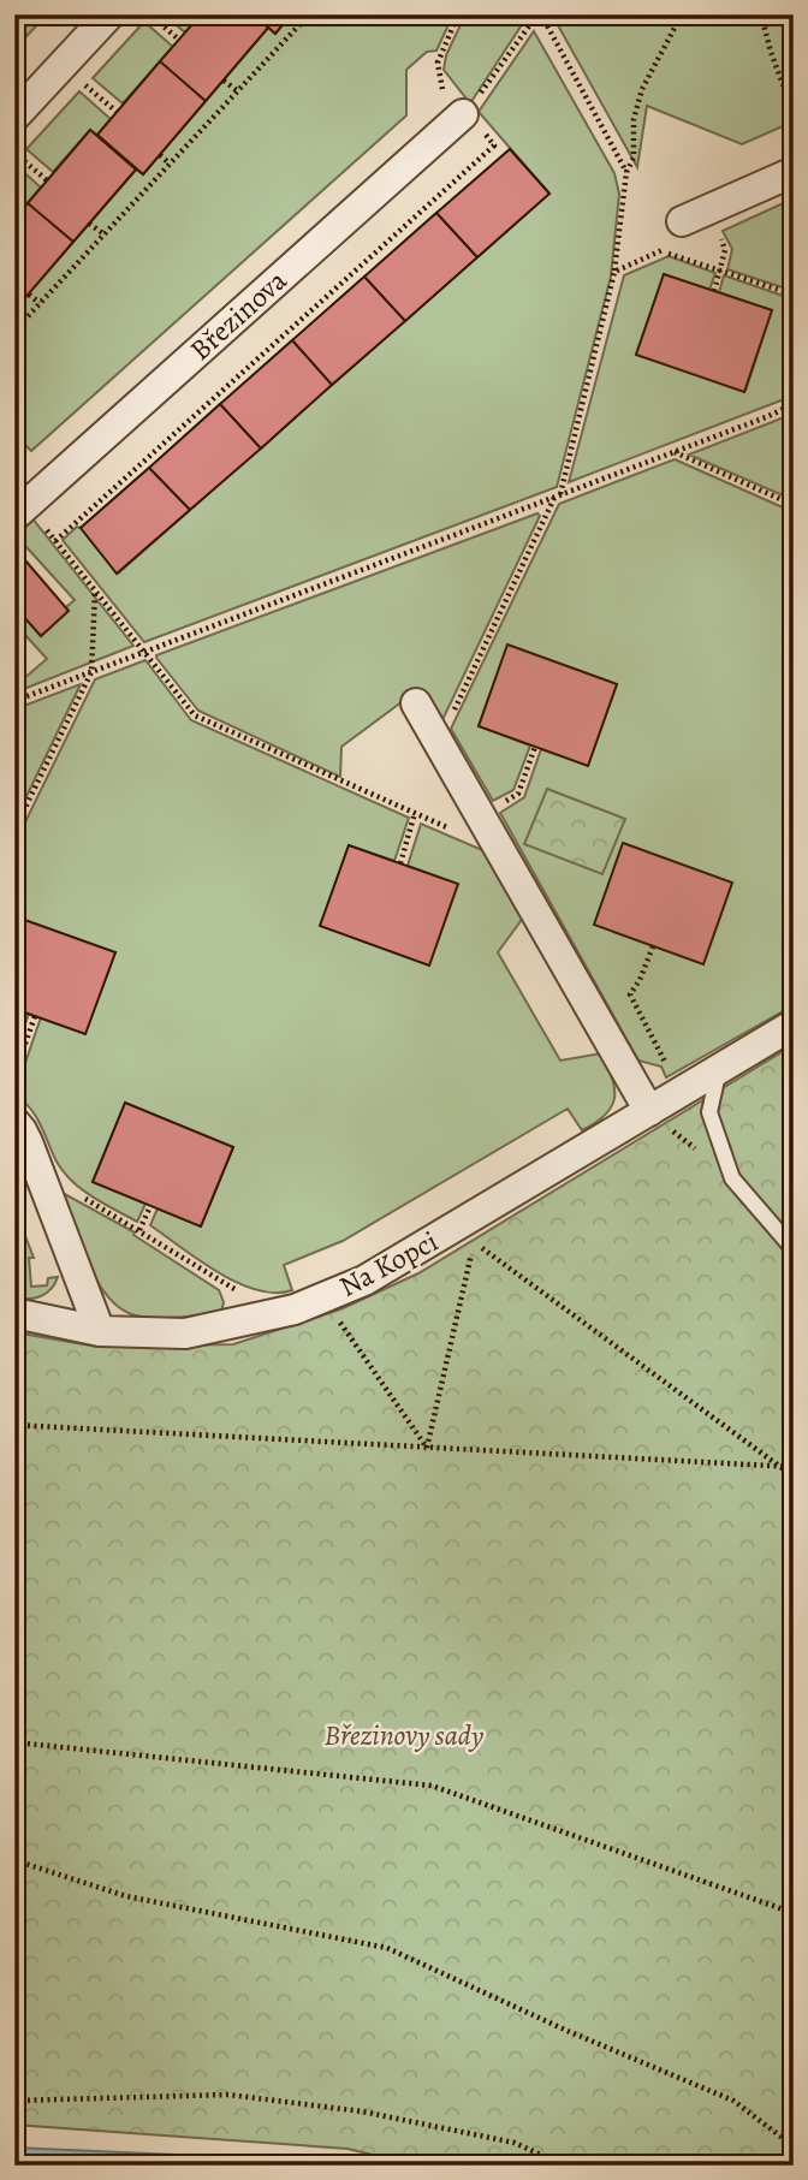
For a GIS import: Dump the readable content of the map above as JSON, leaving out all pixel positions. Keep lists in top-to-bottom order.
{
  "streets": {
    "street": ["Březinova", "Na Kopci"]
  },
  "parks": ["Březinovy sady"]
}
